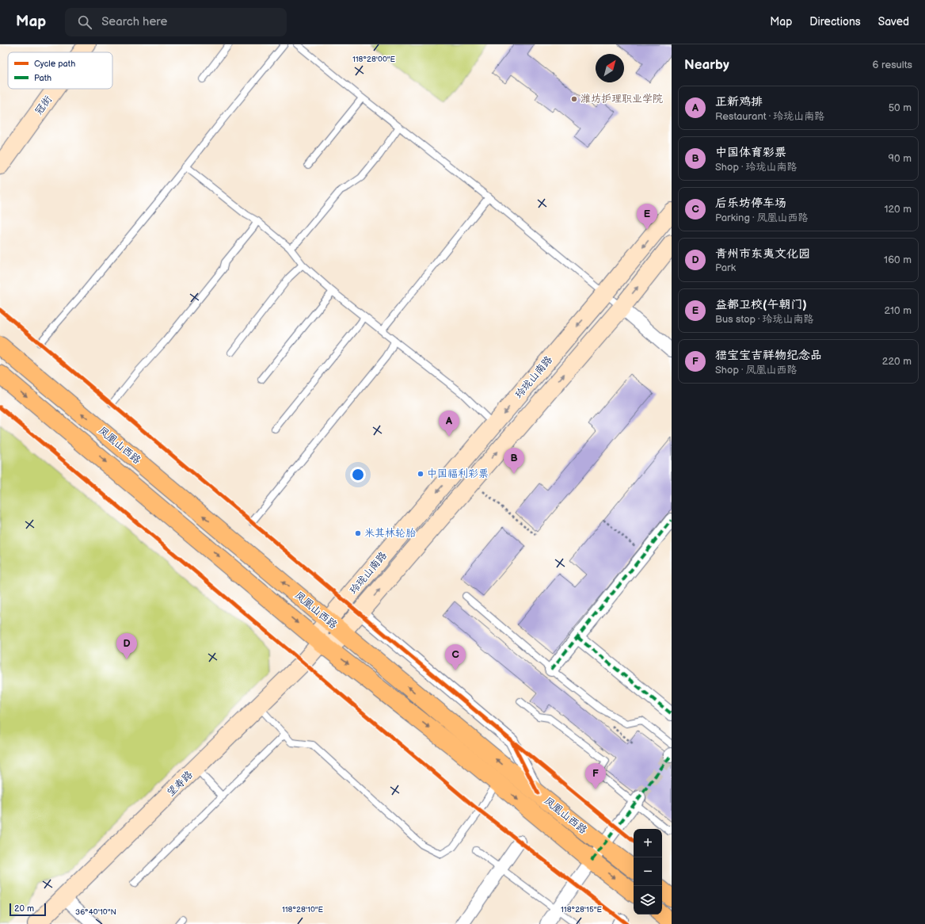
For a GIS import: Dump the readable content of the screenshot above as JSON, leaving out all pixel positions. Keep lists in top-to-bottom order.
{
  "streets": {
    "main road": [
      "冠街",
      "玲珑山南路",
      "凤凰山西路",
      "望寿路"
    ]
  },
  "crossings": [
    ["玲珑山南路", "凤凰山西路"],
    ["玲珑山南路", "望寿路"],
    ["凤凰山西路", "望寿路"]
  ],
  "places": ["潍坊护理职业学院", "中国福利彩票", "米其林轮胎"],
  "legend": ["Cycle path", "Path"],
  "scale_bar": "20 m",
  "north": "top right",
  "page": {
    "header": "Map",
    "search": "Search here",
    "nav": ["Map", "Directions", "Saved"],
    "heading": ["Nearby", "6 results"],
    "list": [
      {
        "mark": "A",
        "name": "正新鸡排",
        "note": "Restaurant · 玲珑山南路",
        "value": "50 m"
      },
      {
        "mark": "B",
        "name": "中国体育彩票",
        "note": "Shop · 玲珑山南路",
        "value": "90 m"
      },
      {
        "mark": "C",
        "name": "后乐坊停车场",
        "note": "Parking · 凤凰山西路",
        "value": "120 m"
      },
      {
        "mark": "D",
        "name": "青州市东夷文化园",
        "note": "Park",
        "value": "160 m"
      },
      {
        "mark": "E",
        "name": "益都卫校(午朝门)",
        "note": "Bus stop · 玲珑山南路",
        "value": "210 m"
      },
      {
        "mark": "F",
        "name": "峱宝宝吉祥物纪念品",
        "note": "Shop · 凤凰山西路",
        "value": "220 m"
      }
    ],
    "pins": [
      "E",
      "A",
      "B",
      "D",
      "C",
      "F"
    ],
    "map_buttons": ["+", "−"],
    "scale": "20 m"
  },
  "coordinates": [
    "118°28'00\"E",
    "118°28'10\"E",
    "118°28'15\"E",
    "36°40'10\"N"
  ]
}
